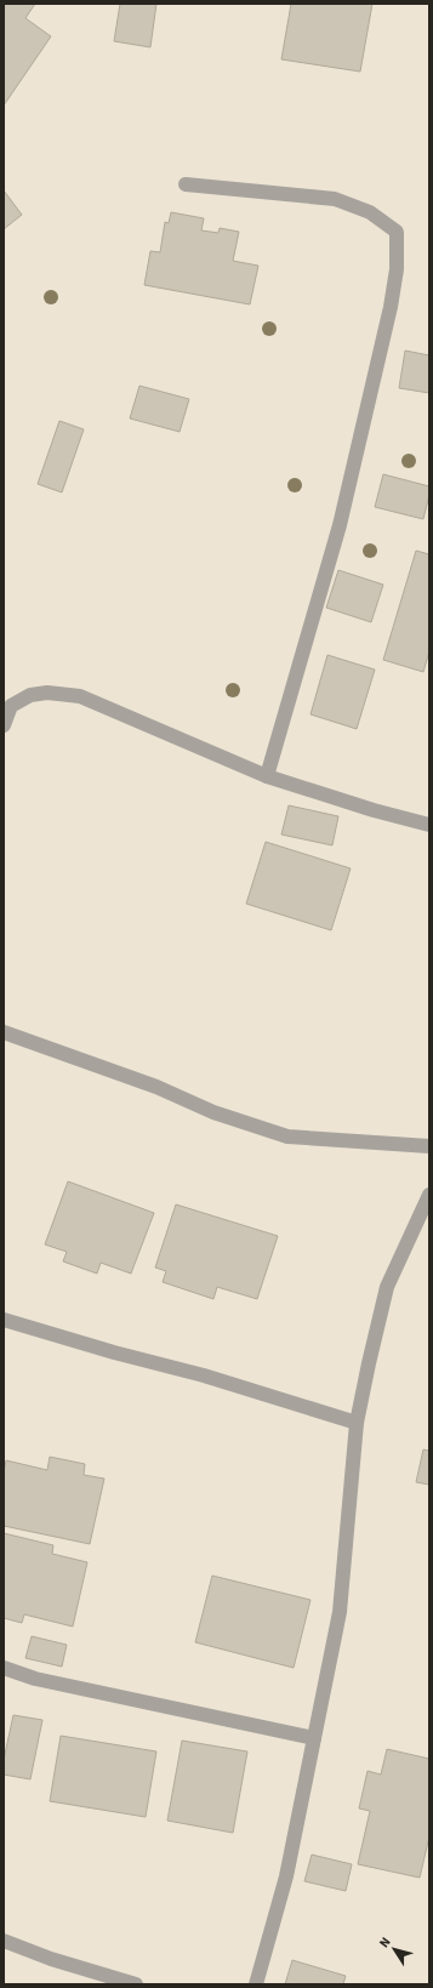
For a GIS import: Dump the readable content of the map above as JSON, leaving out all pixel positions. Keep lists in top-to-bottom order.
{
  "north": "top left"
}
